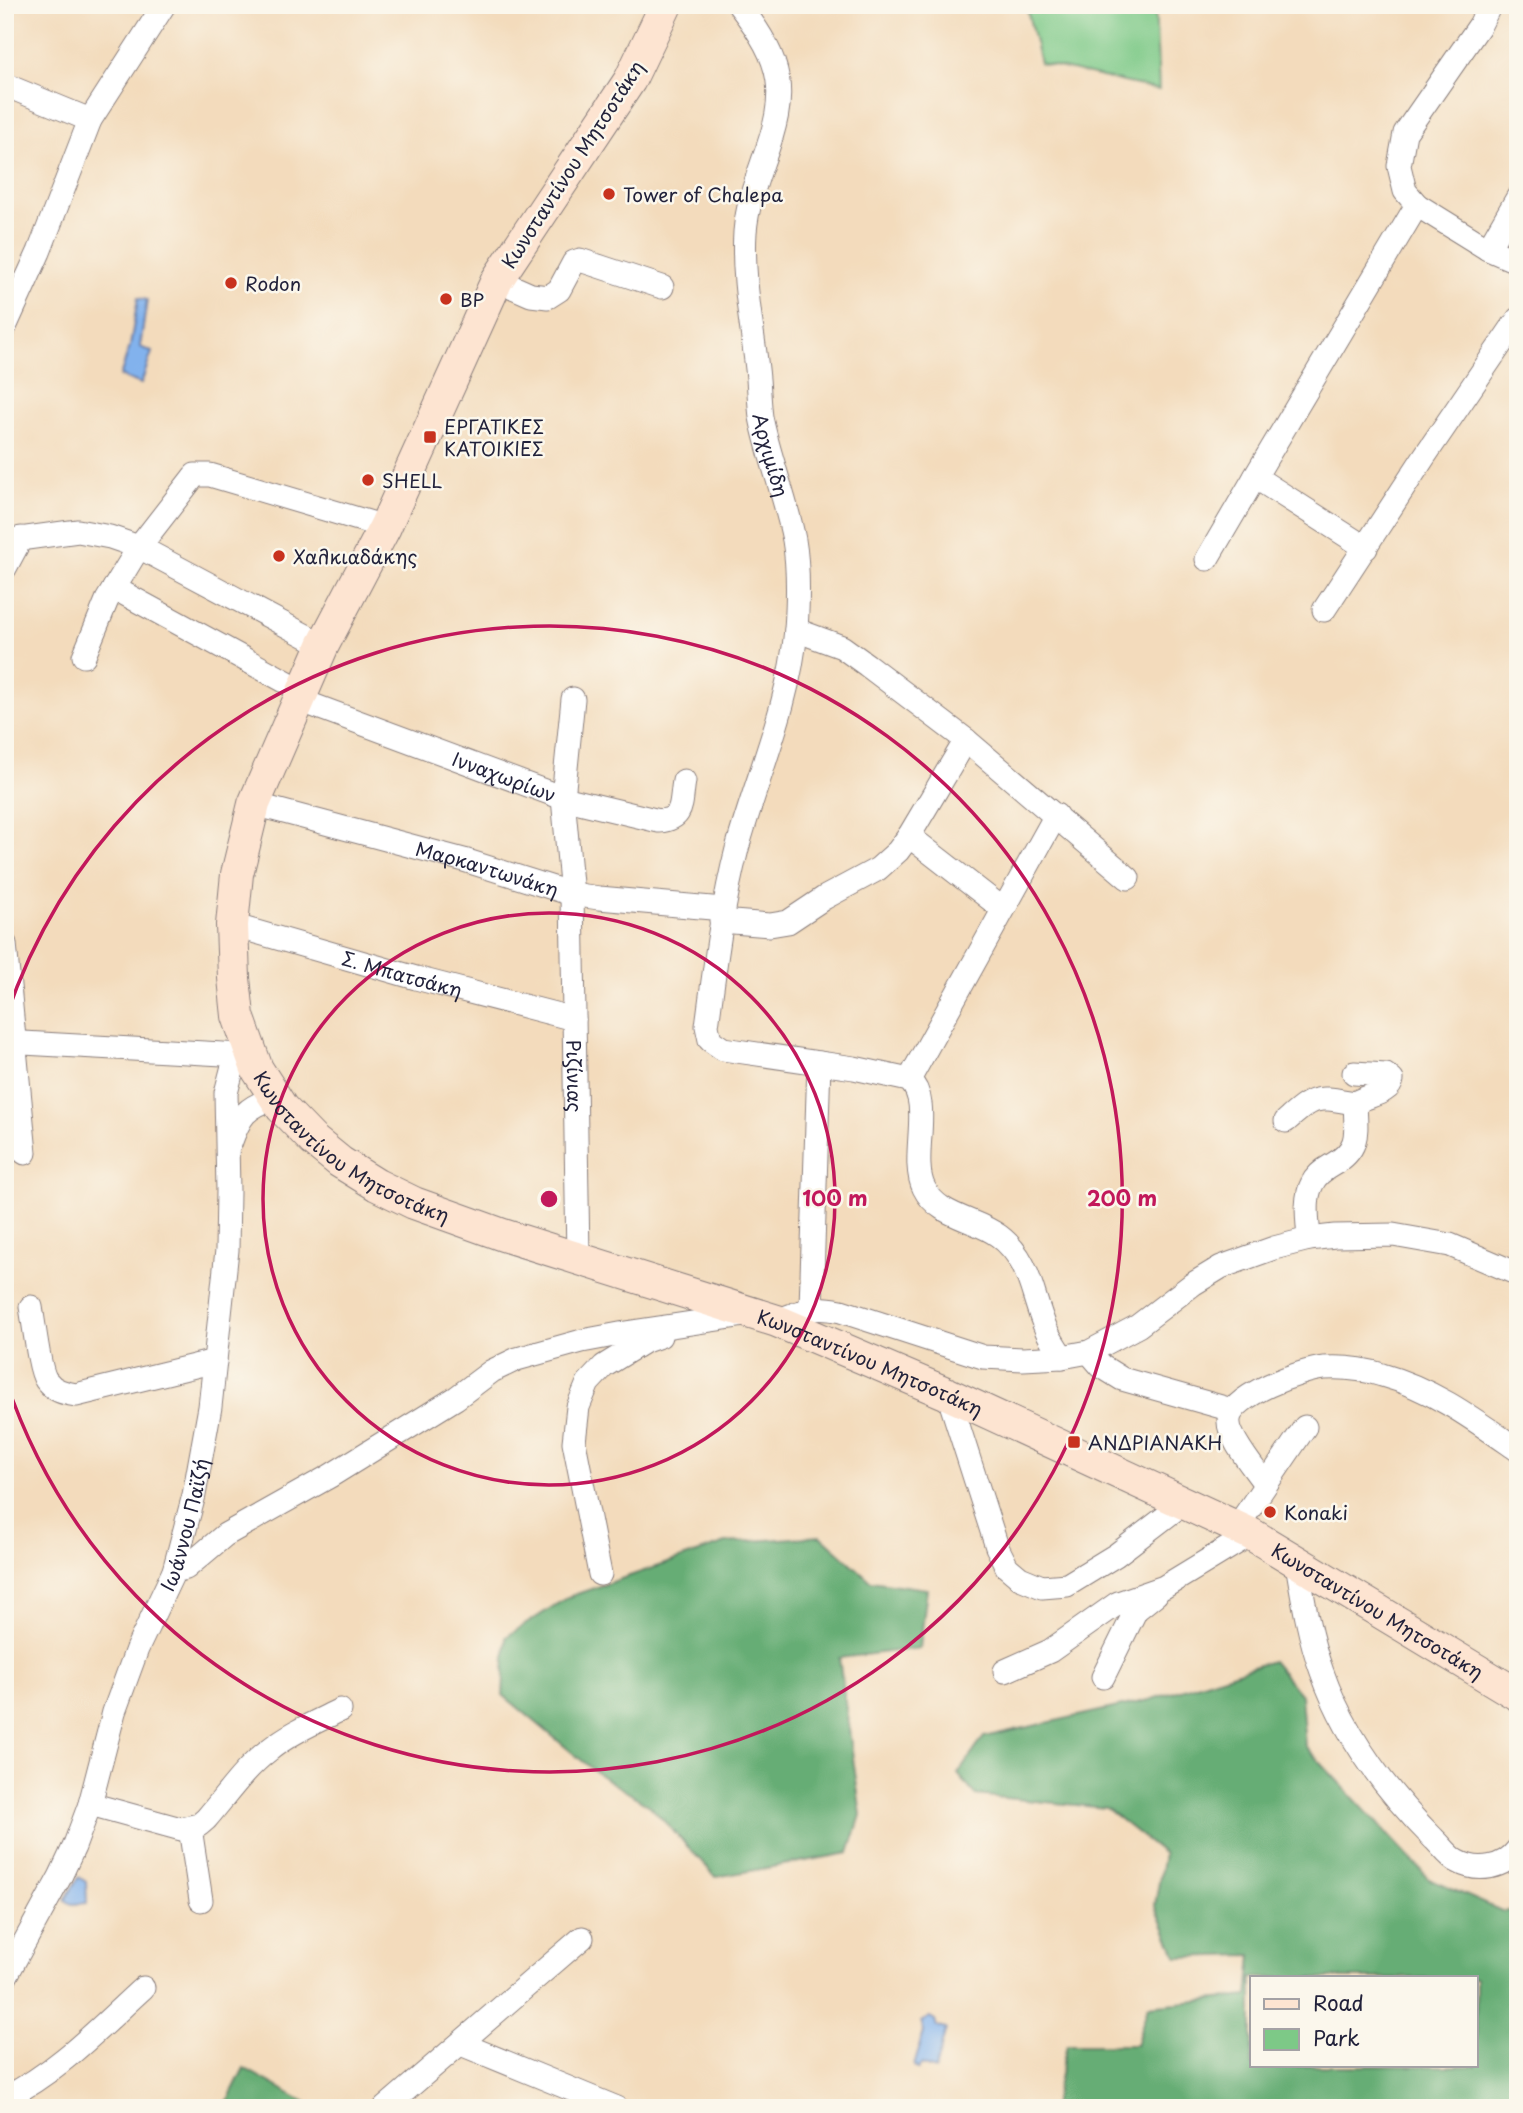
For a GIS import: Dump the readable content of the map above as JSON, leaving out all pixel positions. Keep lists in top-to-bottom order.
{
  "streets": {
    "main road": ["Κωνσταντίνου Μητσοτάκη"],
    "street": [
      "Αρχιμίδη",
      "Ινναχωρίων",
      "Μαρκαντωνάκη",
      "Σ. Μπατσάκη",
      "Ριζίνιας",
      "Ιωάννου Παϊζή"
    ]
  },
  "crossings": [
    ["Κωνσταντίνου Μητσοτάκη", "Ινναχωρίων"],
    ["Κωνσταντίνου Μητσοτάκη", "Μαρκαντωνάκη"],
    ["Κωνσταντίνου Μητσοτάκη", "Σ. Μπατσάκη"],
    ["Κωνσταντίνου Μητσοτάκη", "Ριζίνιας"],
    ["Κωνσταντίνου Μητσοτάκη", "Ιωάννου Παϊζή"],
    ["Αρχιμίδη", "Μαρκαντωνάκη"],
    ["Ινναχωρίων", "Ριζίνιας"],
    ["Μαρκαντωνάκη", "Ριζίνιας"],
    ["Σ. Μπατσάκη", "Ριζίνιας"]
  ],
  "places": {
    "other": [
      "Tower of Chalepa",
      "Rodon",
      "BP",
      "SHELL",
      "Χαλκιαδάκης",
      "Konaki"
    ],
    "transit": ["ΕΡΓΑΤΙΚΕΣ ΚΑΤΟΙΚΙΕΣ", "ΑΝΔΡΙΑΝΑΚΗ"]
  },
  "legend": ["Road", "Park"],
  "rings": ["100 m", "200 m"]
}
